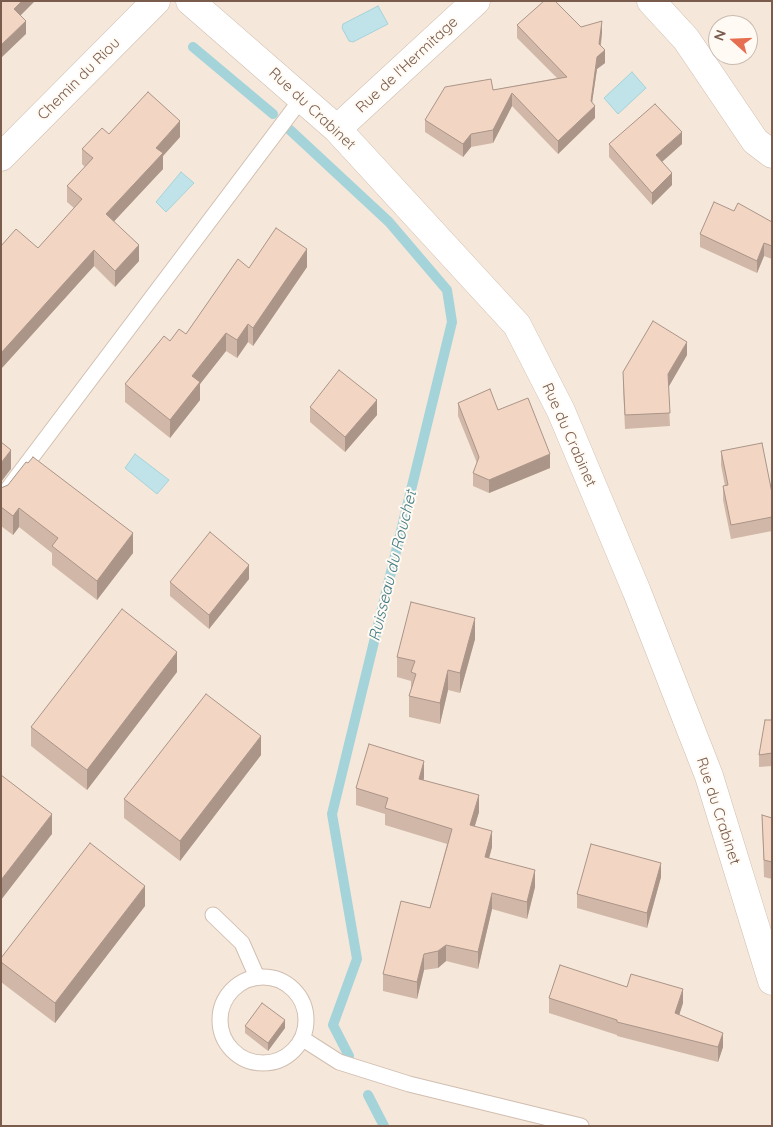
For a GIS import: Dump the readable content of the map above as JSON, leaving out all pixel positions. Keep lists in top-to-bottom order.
{
  "streets": {
    "street": ["Rue de l'Hermitage", "Chemin du Riou", "Rue du Crabinet"]
  },
  "crossings": [
    ["Rue de l'Hermitage", "Rue du Crabinet"]
  ],
  "water": ["Ruisseau du Rouchet"],
  "north": "left"
}
